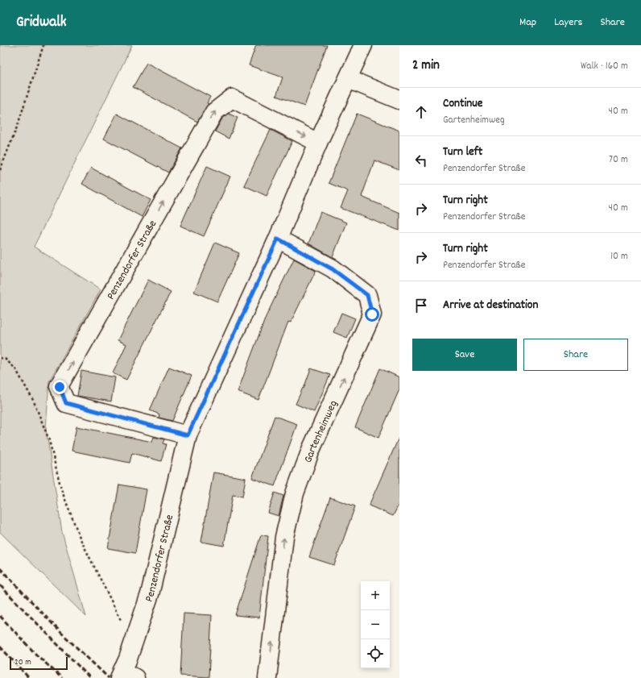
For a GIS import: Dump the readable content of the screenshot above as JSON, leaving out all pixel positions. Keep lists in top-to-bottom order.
{
  "streets": {
    "street": ["Penzendorfer Straße", "Gartenheimweg"]
  },
  "crossings": [
    ["Penzendorfer Straße", "Gartenheimweg"]
  ],
  "one_way": ["Gartenheimweg"],
  "scale_bar": "20 m",
  "page": {
    "header": "Gridwalk",
    "nav": ["Map", "Layers", "Share"],
    "heading": ["2 min", "Walk · 160 m"],
    "list": [
      ["Continue", "Gartenheimweg", "40 m"],
      ["Turn left", "Penzendorfer Straße", "70 m"],
      ["Turn right", "Penzendorfer Straße", "40 m"],
      ["Turn right", "Penzendorfer Straße", "10 m"],
      "Arrive at destination"
    ],
    "buttons": ["Save", "Share"],
    "map_buttons": ["+", "−"],
    "scale": "20 m"
  }
}
